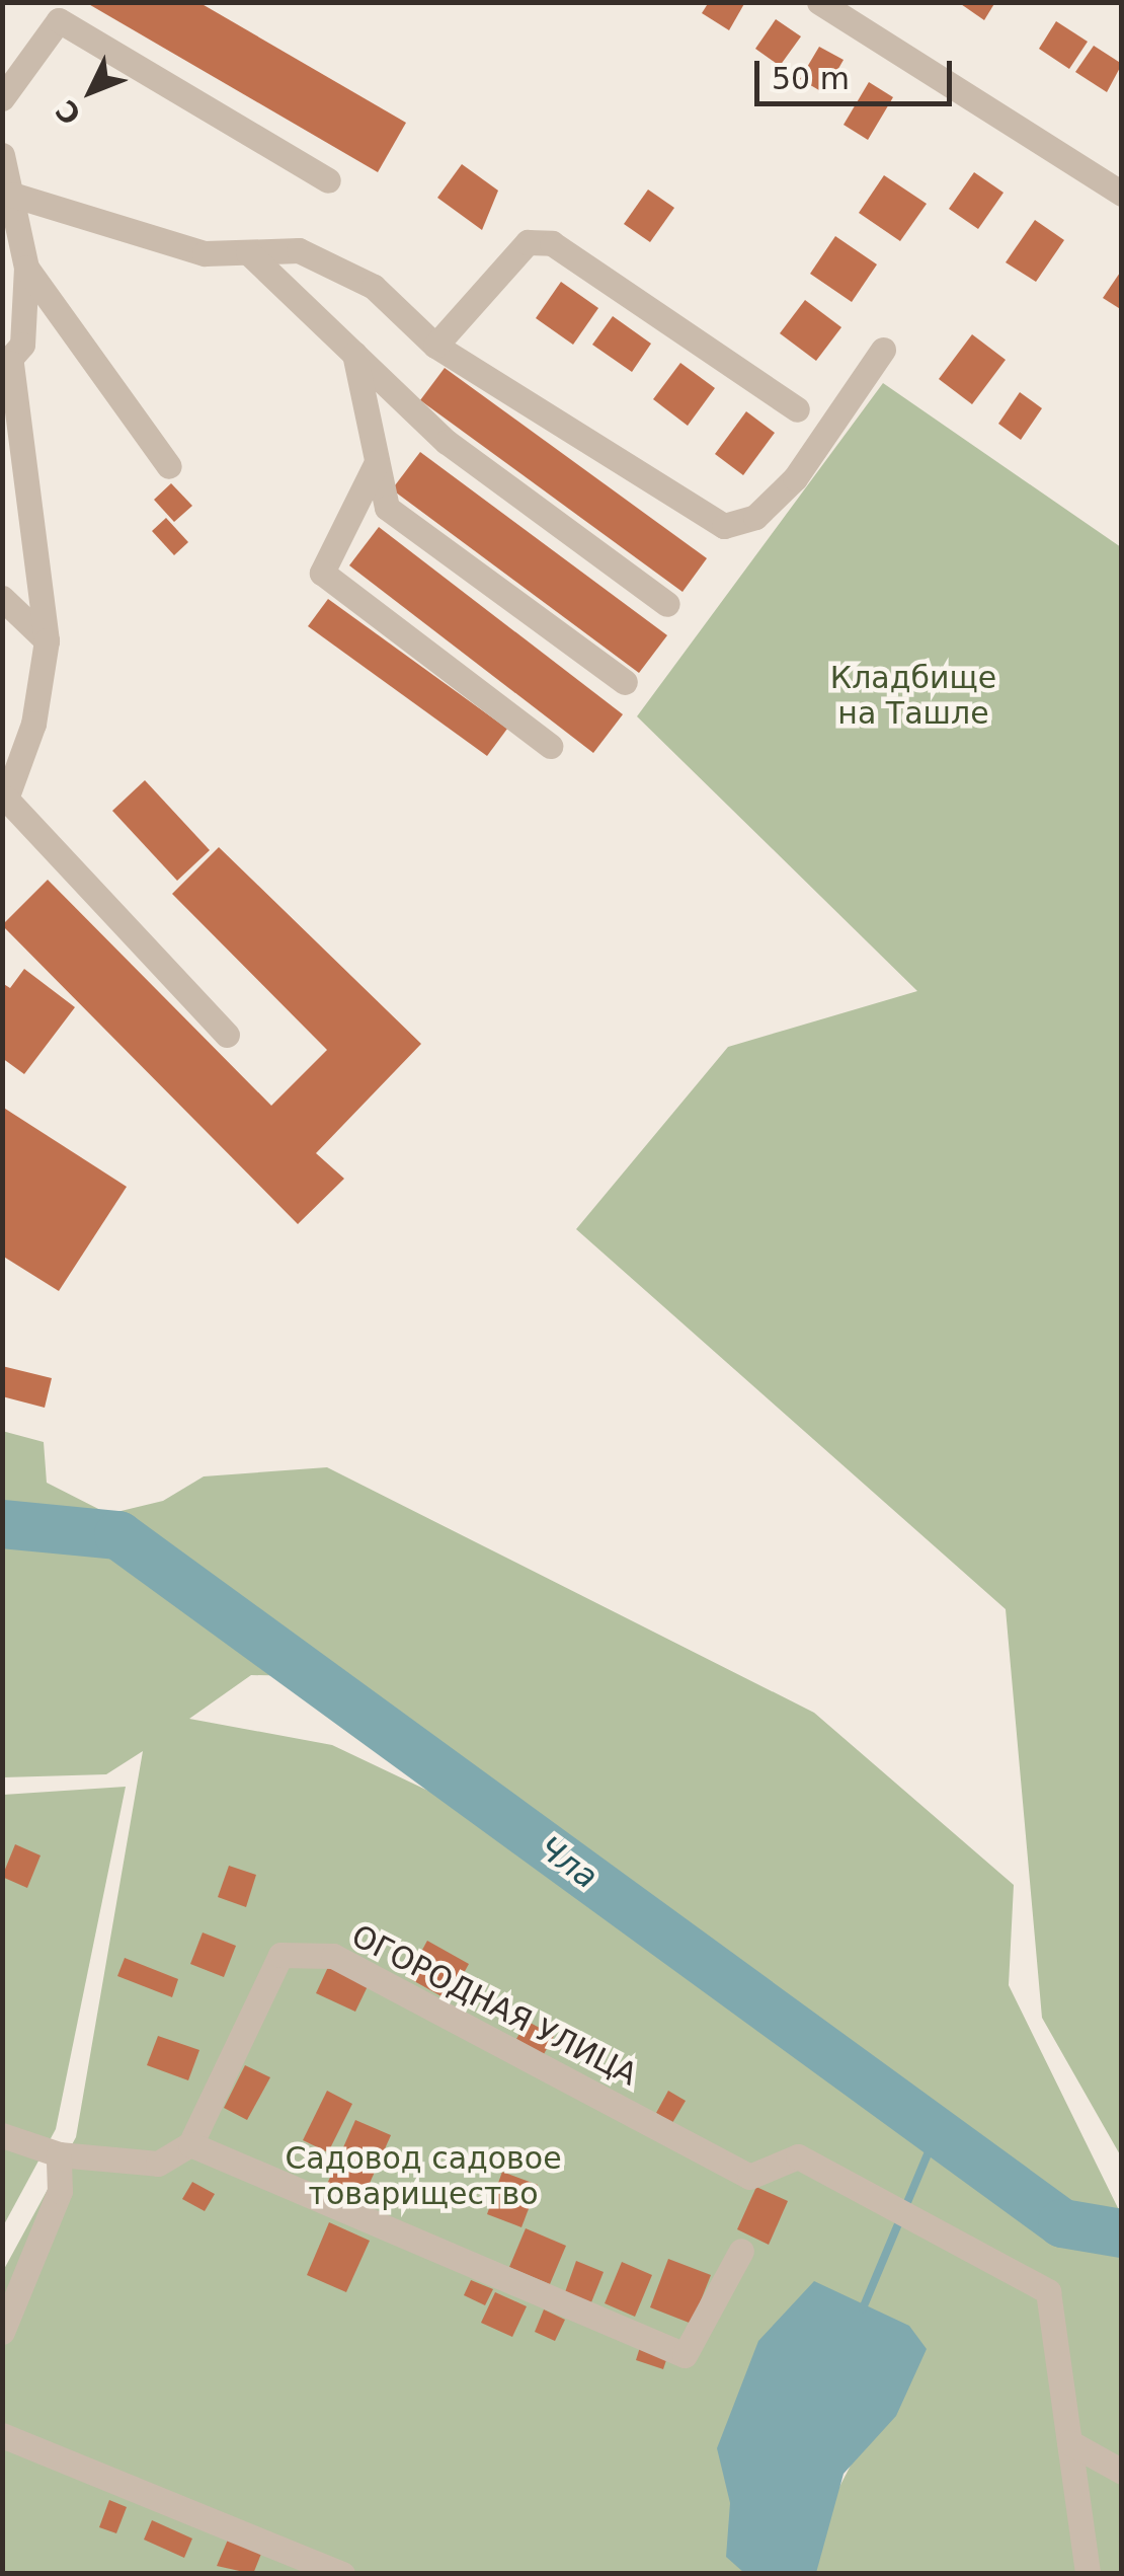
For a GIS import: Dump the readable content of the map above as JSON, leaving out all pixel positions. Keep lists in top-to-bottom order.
{
  "streets": {
    "street": ["ОГОРОДНАЯ УЛИЦА"]
  },
  "water": ["Чла"],
  "parks": ["Кладбище на Ташле", "Садовод садовое товарищество"],
  "scale_bar": "50 m",
  "north": "bottom left"
}
